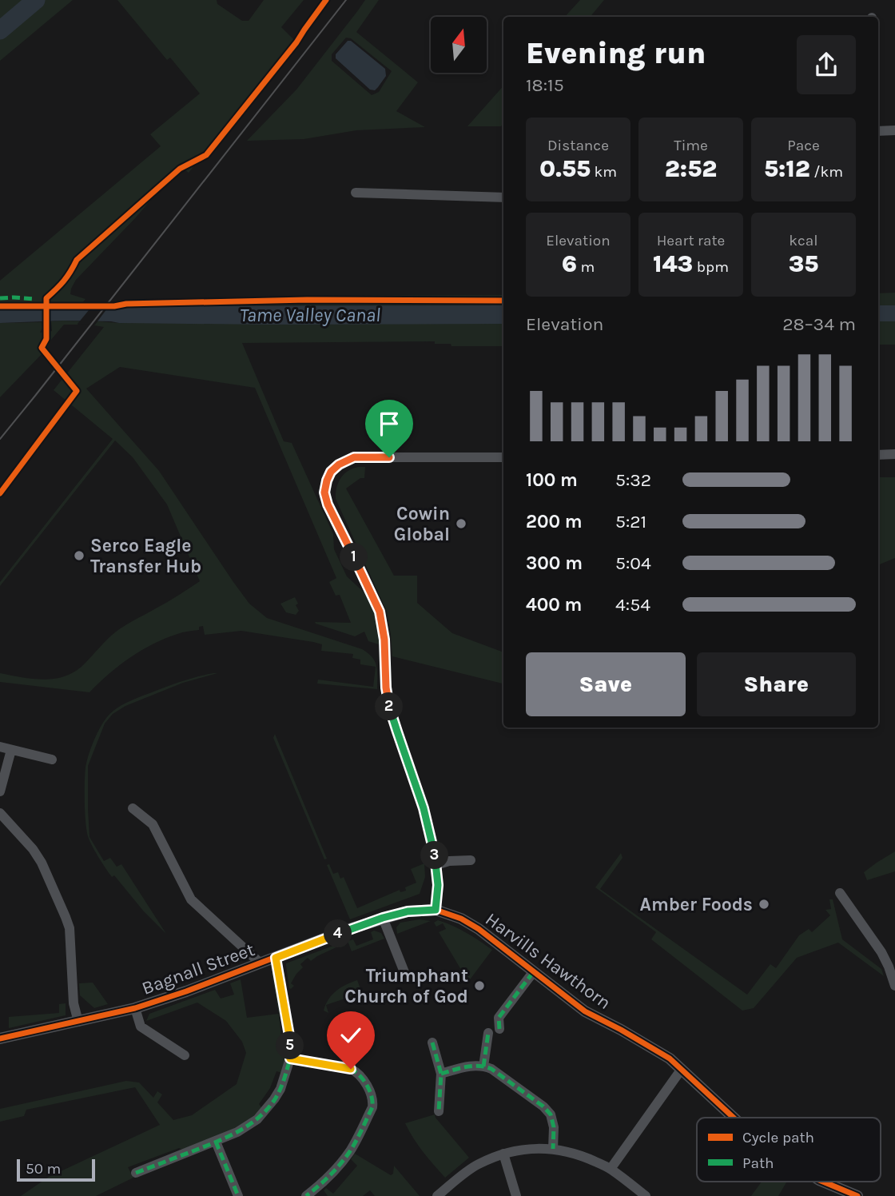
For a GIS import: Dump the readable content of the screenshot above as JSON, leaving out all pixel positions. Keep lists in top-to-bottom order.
{
  "streets": {
    "street": ["Harvills Hawthorn", "Bagnall Street"]
  },
  "crossings": [
    ["Harvills Hawthorn", "Bagnall Street"]
  ],
  "water": ["Tame Valley Canal"],
  "places": [
    "Cowin Global",
    "Serco Eagle Transfer Hub",
    "Amber Foods",
    "Triumphant Church of God"
  ],
  "legend": ["Cycle path", "Path"],
  "scale_bar": "50 m",
  "north": "top",
  "page": {
    "heading": ["Evening run", "18:15"],
    "stats": [
      ["Distance", "0.55 km"],
      ["Time", "2:52"],
      ["Pace", "5:12 /km"],
      ["Elevation", "6 m"],
      ["Heart rate", "143 bpm"],
      ["kcal", "35"]
    ],
    "chart": ["Elevation", "28–34 m"],
    "list": [
      {
        "name": "100 m",
        "note": "5:32"
      },
      {
        "name": "200 m",
        "note": "5:21"
      },
      {
        "name": "300 m",
        "note": "5:04"
      },
      {
        "name": "400 m",
        "note": "4:54"
      }
    ],
    "pins": [
      "1",
      "2",
      "3",
      "4",
      "5"
    ],
    "buttons": ["Save", "Share"],
    "scale": "50 m"
  }
}
